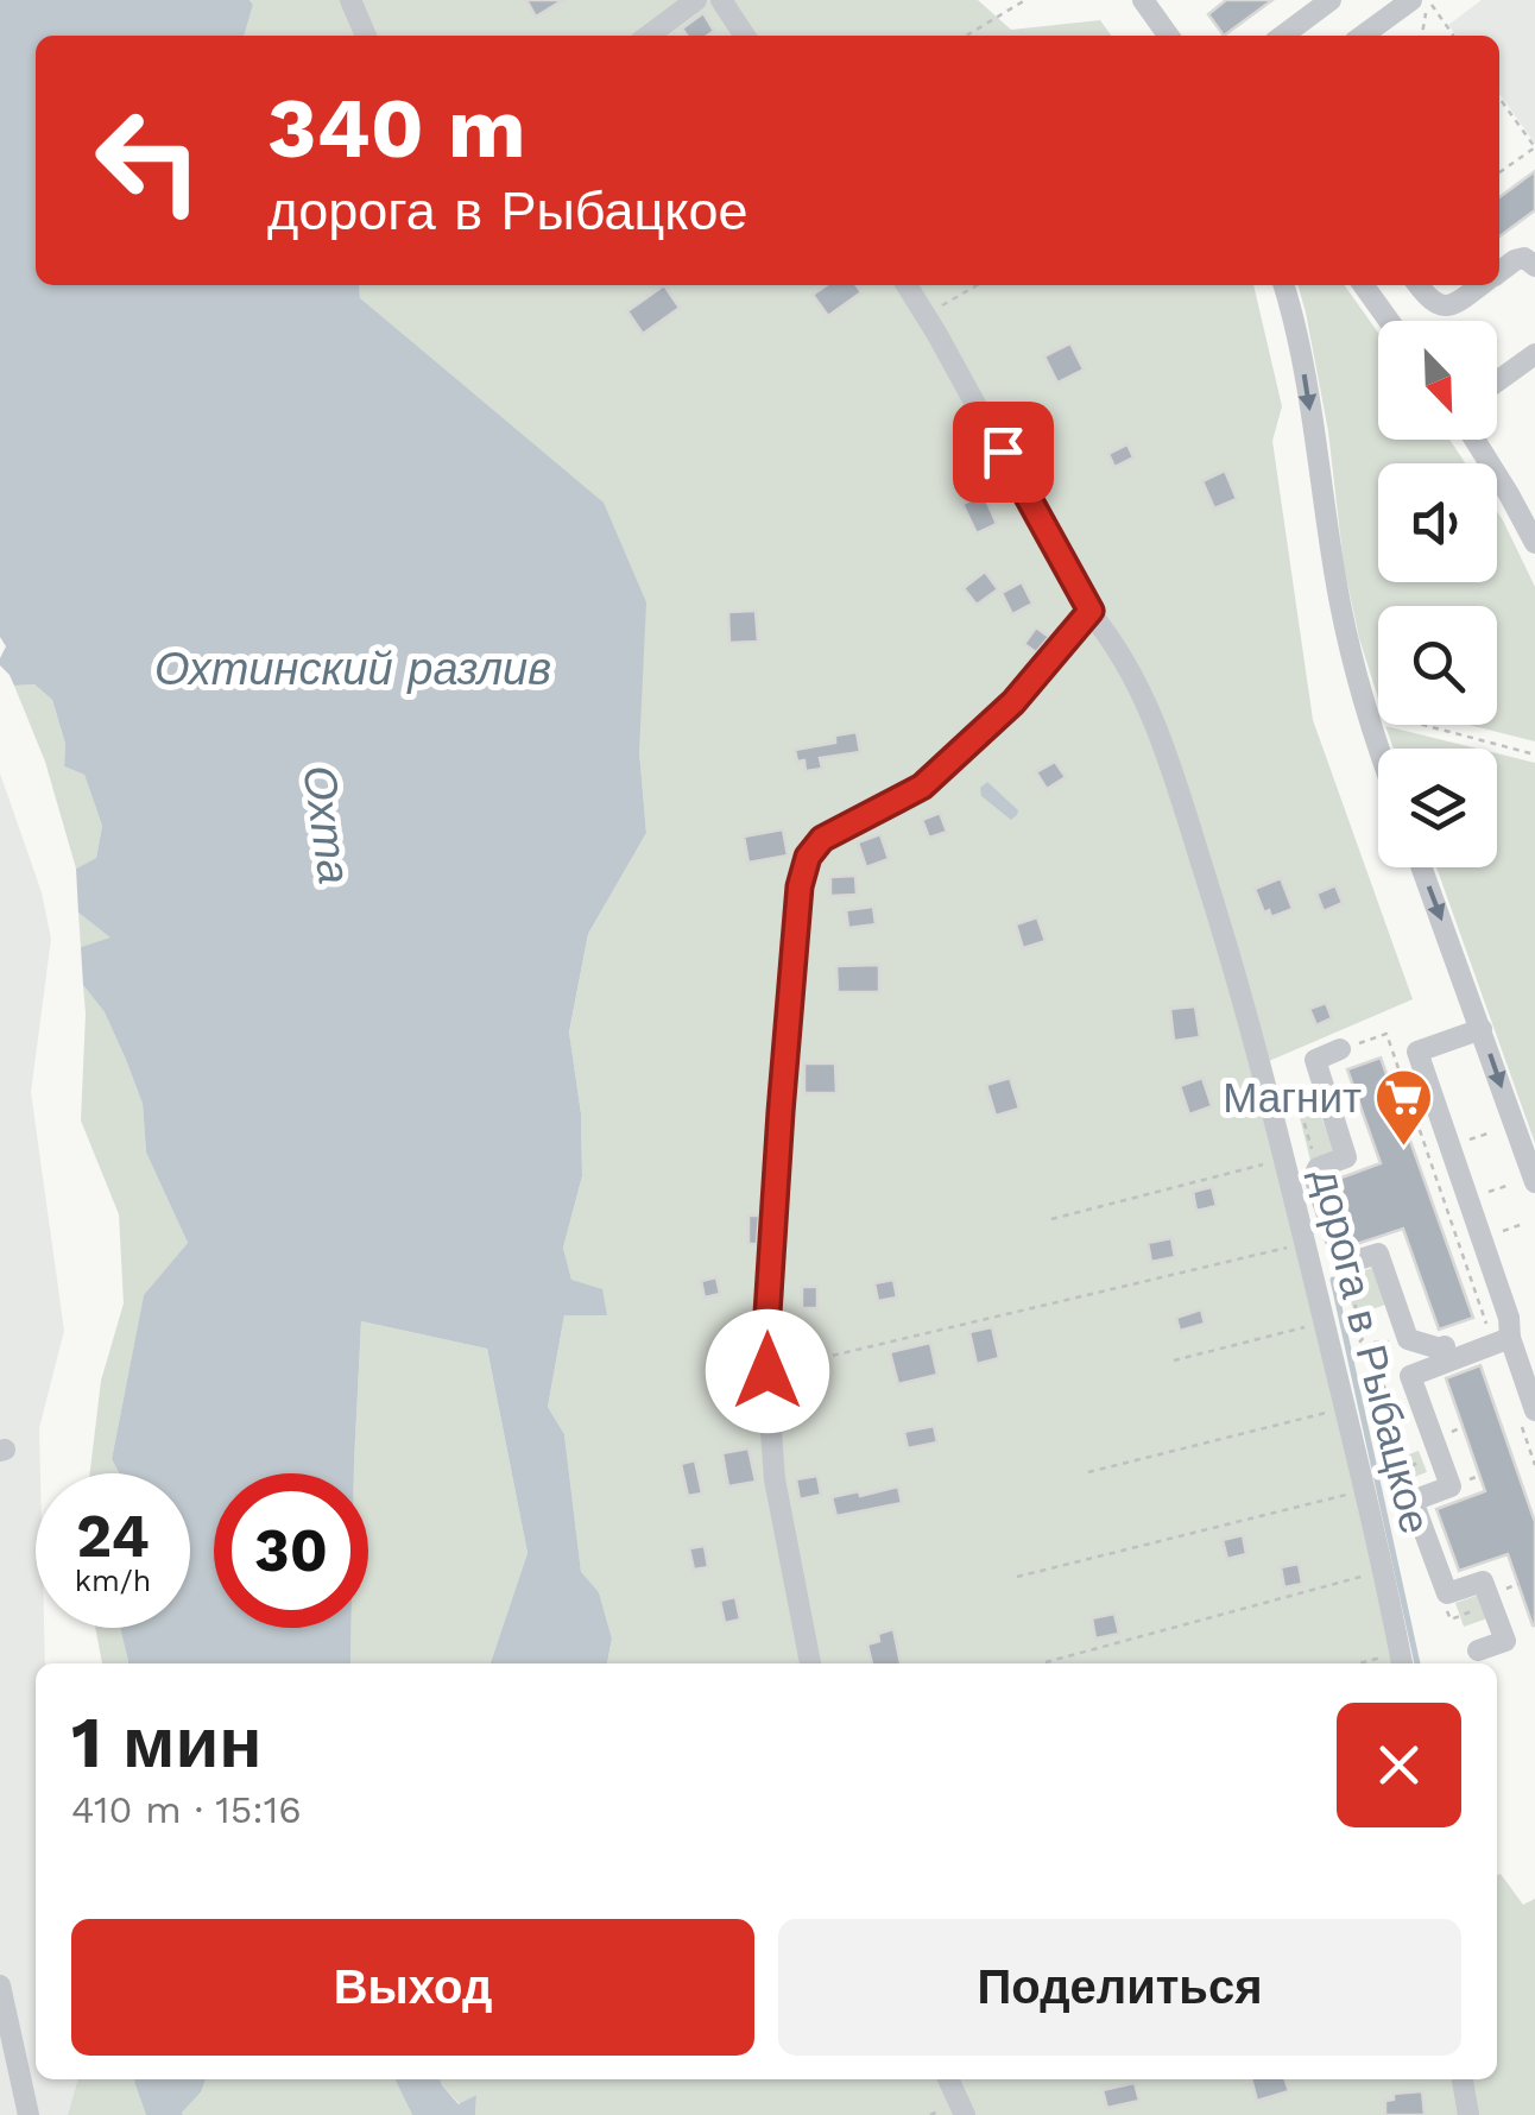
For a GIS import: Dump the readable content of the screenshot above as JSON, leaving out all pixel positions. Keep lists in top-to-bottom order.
{
  "streets": {
    "street": ["дорога в Рыбацкое"]
  },
  "water": ["Охтинский разлив", "Охта"],
  "places": {
    "supermarket": ["Магнит"]
  },
  "north": "bottom right",
  "page": {
    "turn": ["340 m", "дорога в Рыбацкое"],
    "speed": "24 km/h",
    "limit": "30",
    "heading": ["1 мин", "410 m · 15:16"],
    "buttons": ["Выход", "Поделиться"]
  }
}
